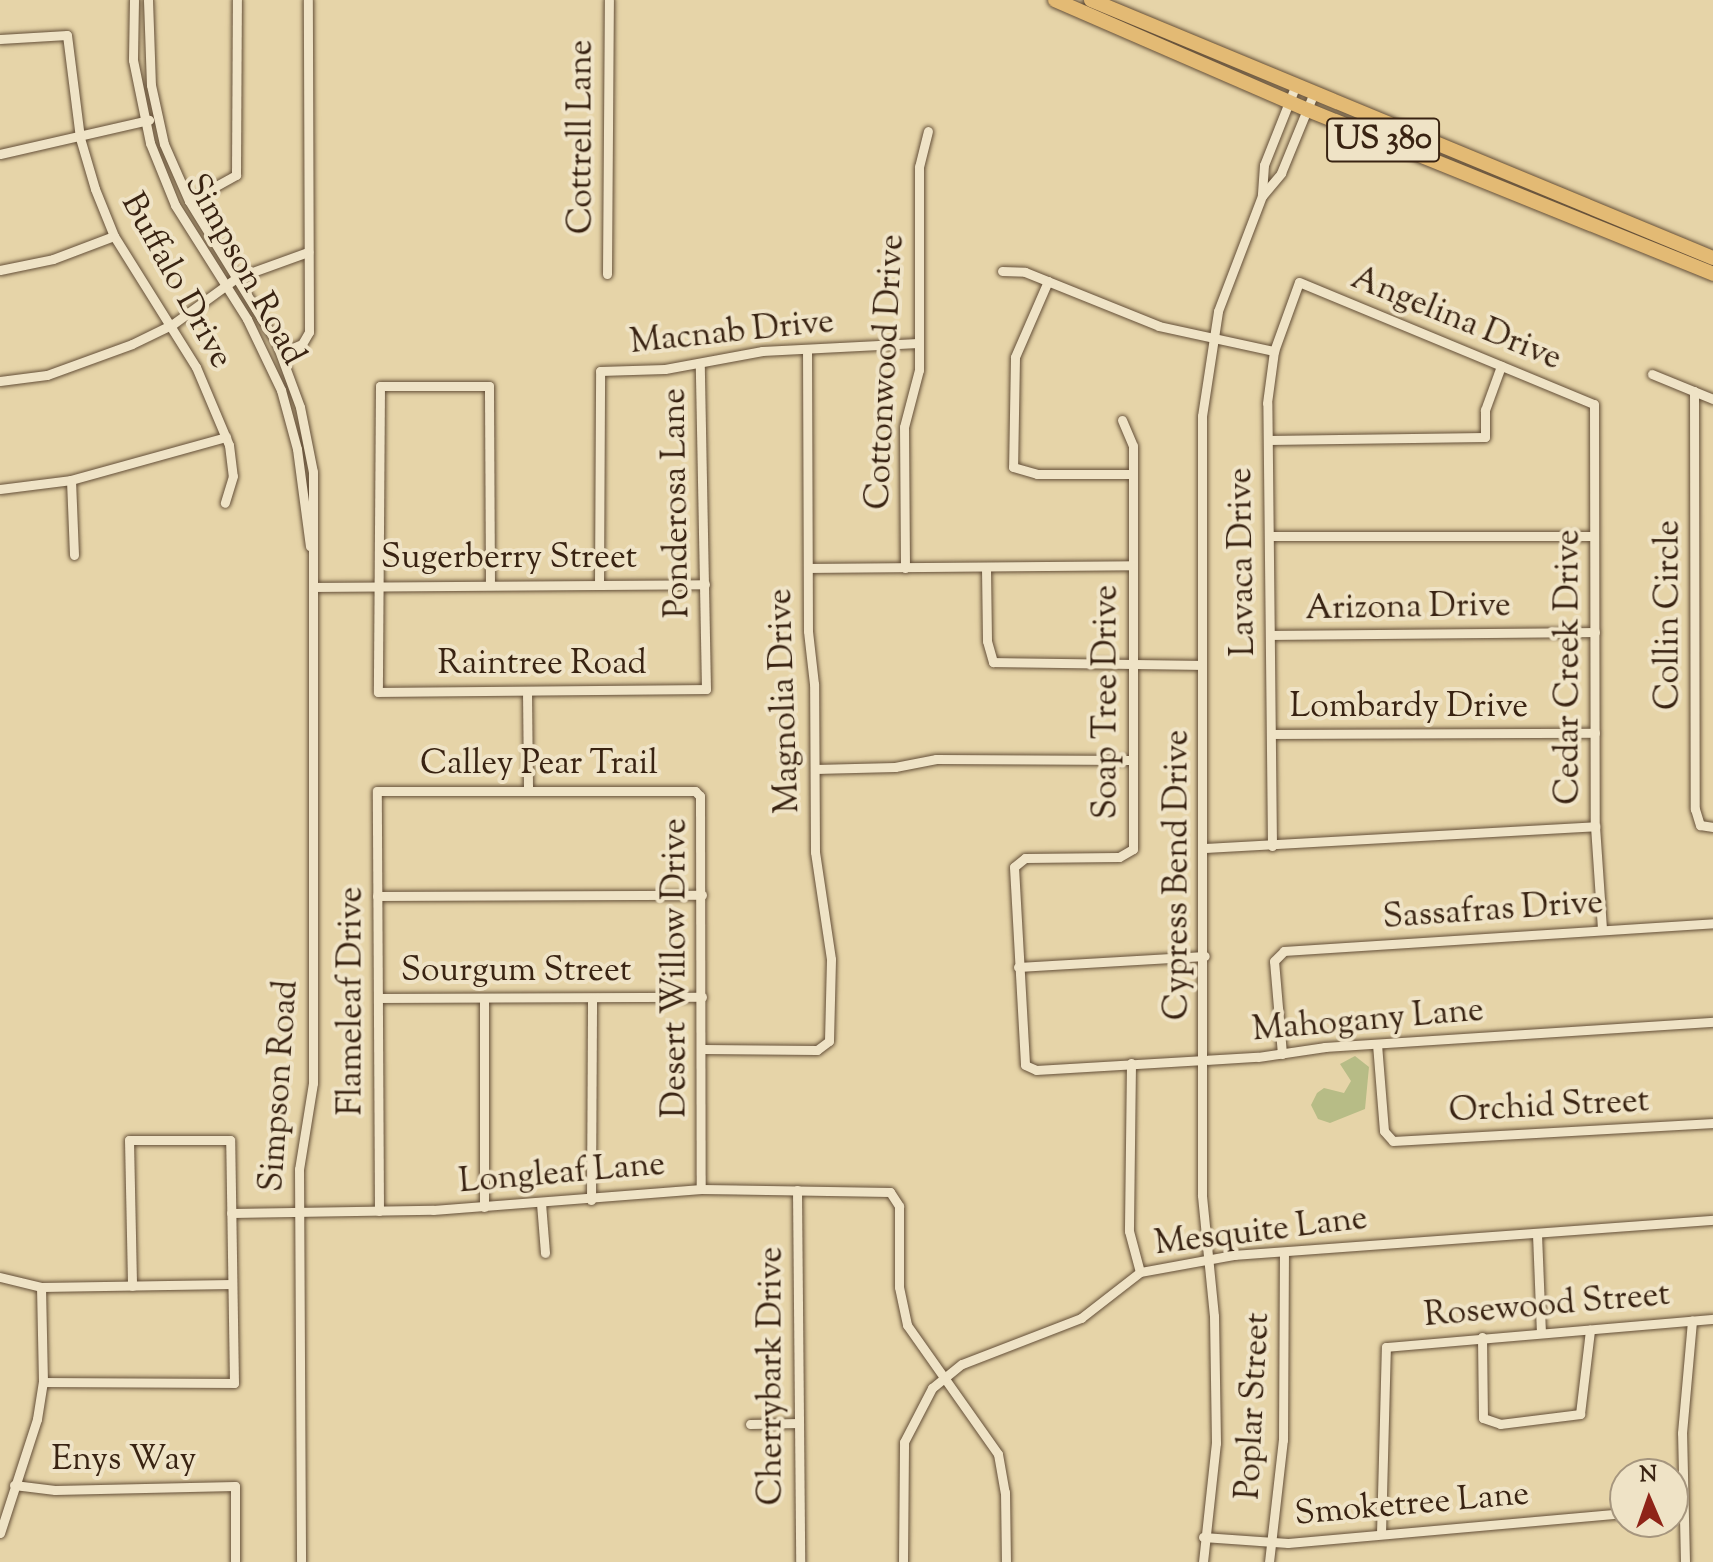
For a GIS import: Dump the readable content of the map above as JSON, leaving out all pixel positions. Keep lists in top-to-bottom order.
{
  "streets": {
    "highway": ["US 380"],
    "street": [
      "Cottrell Lane",
      "Simpson Road",
      "Buffalo Drive",
      "Angelina Drive",
      "Macnab Drive",
      "Cottonwood Drive",
      "Ponderosa Lane",
      "Sugerberry Street",
      "Lavaca Drive",
      "Arizona Drive",
      "Collin Circle",
      "Raintree Road",
      "Cedar Creek Drive",
      "Magnolia Drive",
      "Soap Tree Drive",
      "Lombardy Drive",
      "Calley Pear Trail",
      "Cypress Bend Drive",
      "Sassafras Drive",
      "Desert Willow Drive",
      "Sourgum Street",
      "Flameleaf Drive",
      "Mahogany Lane",
      "Orchid Street",
      "Longleaf Lane",
      "Mesquite Lane",
      "Rosewood Street",
      "Cherrybark Drive",
      "Poplar Street",
      "Enys Way",
      "Smoketree Lane"
    ]
  },
  "crossings": [
    ["US 380", "Cypress Bend Drive"],
    ["Simpson Road", "Sugerberry Street"],
    ["Simpson Road", "Longleaf Lane"],
    ["Angelina Drive", "Lavaca Drive"],
    ["Angelina Drive", "Cedar Creek Drive"],
    ["Macnab Drive", "Cottonwood Drive"],
    ["Macnab Drive", "Ponderosa Lane"],
    ["Macnab Drive", "Sugerberry Street"],
    ["Macnab Drive", "Magnolia Drive"],
    ["Ponderosa Lane", "Sugerberry Street"],
    ["Ponderosa Lane", "Raintree Road"],
    ["Sugerberry Street", "Raintree Road"],
    ["Lavaca Drive", "Arizona Drive"],
    ["Lavaca Drive", "Lombardy Drive"],
    ["Arizona Drive", "Cedar Creek Drive"],
    ["Cedar Creek Drive", "Lombardy Drive"],
    ["Cedar Creek Drive", "Sassafras Drive"],
    ["Magnolia Drive", "Desert Willow Drive"],
    ["Soap Tree Drive", "Mahogany Lane"],
    ["Calley Pear Trail", "Desert Willow Drive"],
    ["Calley Pear Trail", "Flameleaf Drive"],
    ["Cypress Bend Drive", "Mahogany Lane"],
    ["Cypress Bend Drive", "Mesquite Lane"],
    ["Cypress Bend Drive", "Smoketree Lane"],
    ["Sassafras Drive", "Mahogany Lane"],
    ["Desert Willow Drive", "Sourgum Street"],
    ["Desert Willow Drive", "Longleaf Lane"],
    ["Sourgum Street", "Flameleaf Drive"],
    ["Flameleaf Drive", "Longleaf Lane"],
    ["Mahogany Lane", "Orchid Street"],
    ["Longleaf Lane", "Mesquite Lane"],
    ["Longleaf Lane", "Cherrybark Drive"],
    ["Mesquite Lane", "Poplar Street"],
    ["Rosewood Street", "Smoketree Lane"],
    ["Poplar Street", "Smoketree Lane"]
  ],
  "north": "top"
}
